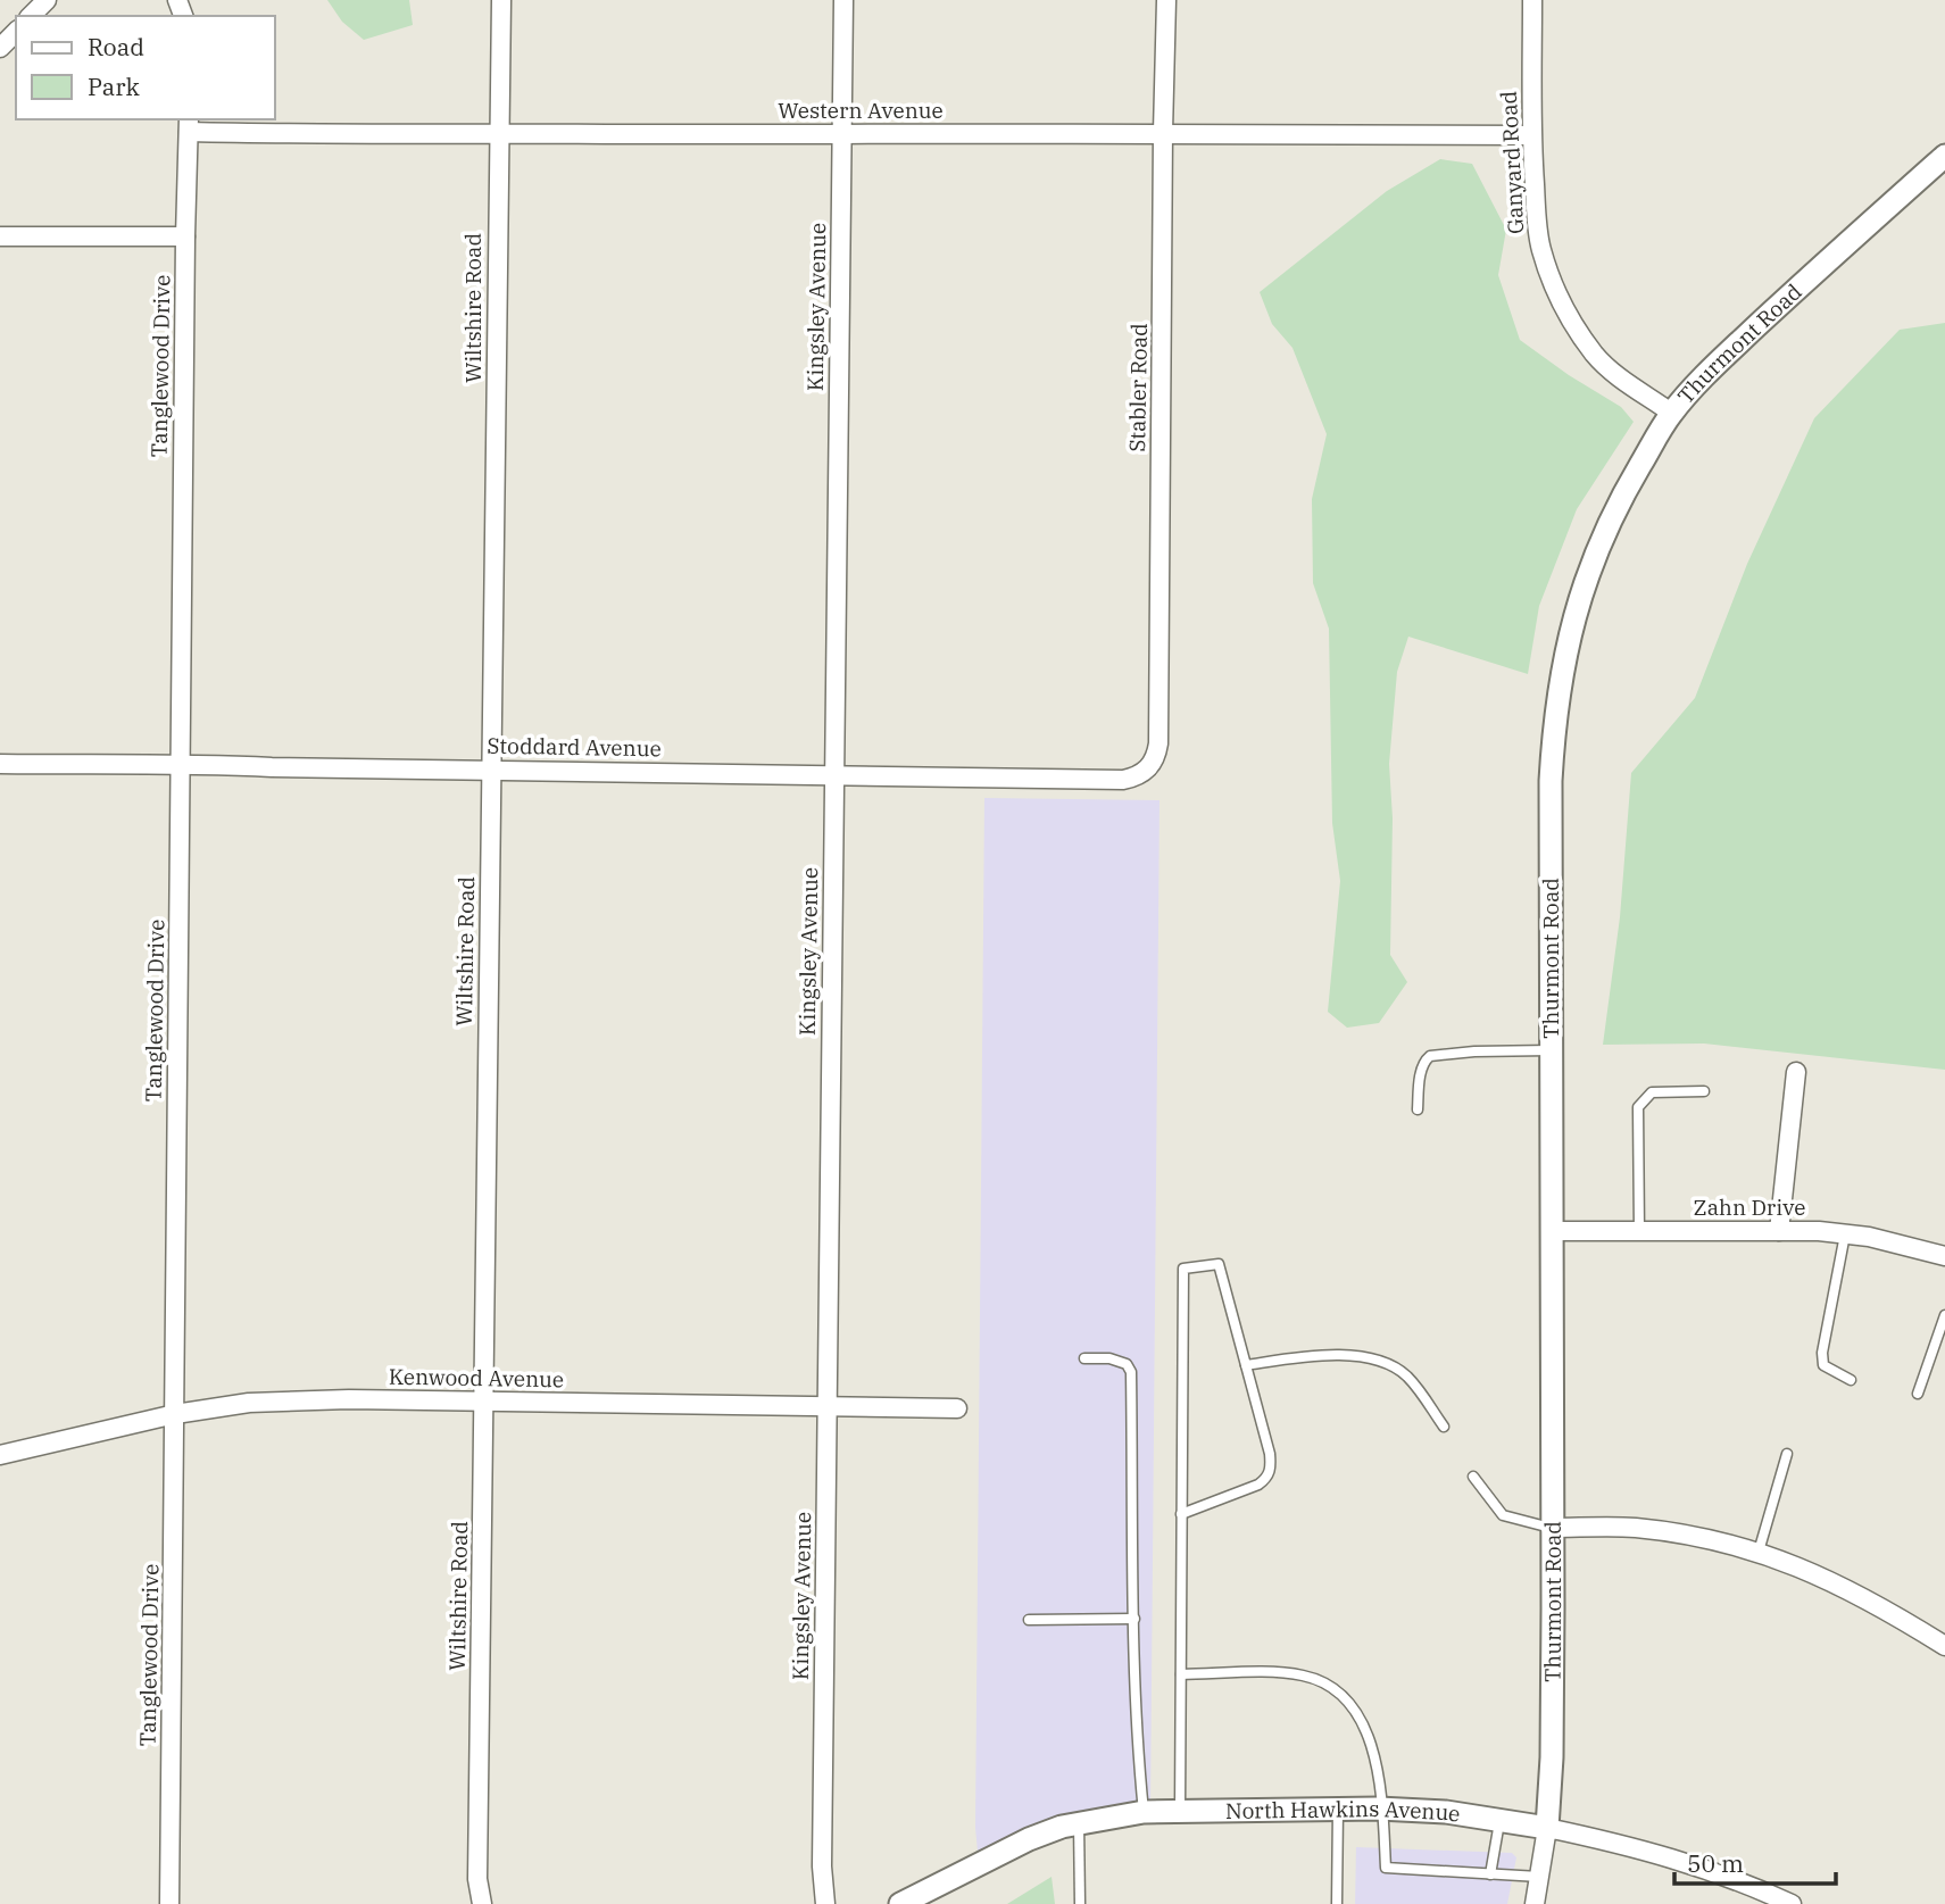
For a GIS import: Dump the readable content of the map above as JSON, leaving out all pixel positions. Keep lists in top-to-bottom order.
{
  "streets": {
    "street": [
      "Western Avenue",
      "Ganyard Road",
      "Kingsley Avenue",
      "Wiltshire Road",
      "Thurmont Road",
      "Tanglewood Drive",
      "Stabler Road",
      "Stoddard Avenue",
      "Zahn Drive",
      "Kenwood Avenue",
      "North Hawkins Avenue"
    ]
  },
  "crossings": [
    ["Western Avenue", "Ganyard Road"],
    ["Western Avenue", "Kingsley Avenue"],
    ["Western Avenue", "Wiltshire Road"],
    ["Western Avenue", "Tanglewood Drive"],
    ["Western Avenue", "Stabler Road"],
    ["Ganyard Road", "Thurmont Road"],
    ["Kingsley Avenue", "Stoddard Avenue"],
    ["Kingsley Avenue", "Kenwood Avenue"],
    ["Wiltshire Road", "Stoddard Avenue"],
    ["Wiltshire Road", "Kenwood Avenue"],
    ["Thurmont Road", "Zahn Drive"],
    ["Thurmont Road", "North Hawkins Avenue"],
    ["Tanglewood Drive", "Stoddard Avenue"],
    ["Tanglewood Drive", "Kenwood Avenue"],
    ["Stabler Road", "Stoddard Avenue"]
  ],
  "legend": ["Road", "Park"],
  "scale_bar": "50 m"
}
